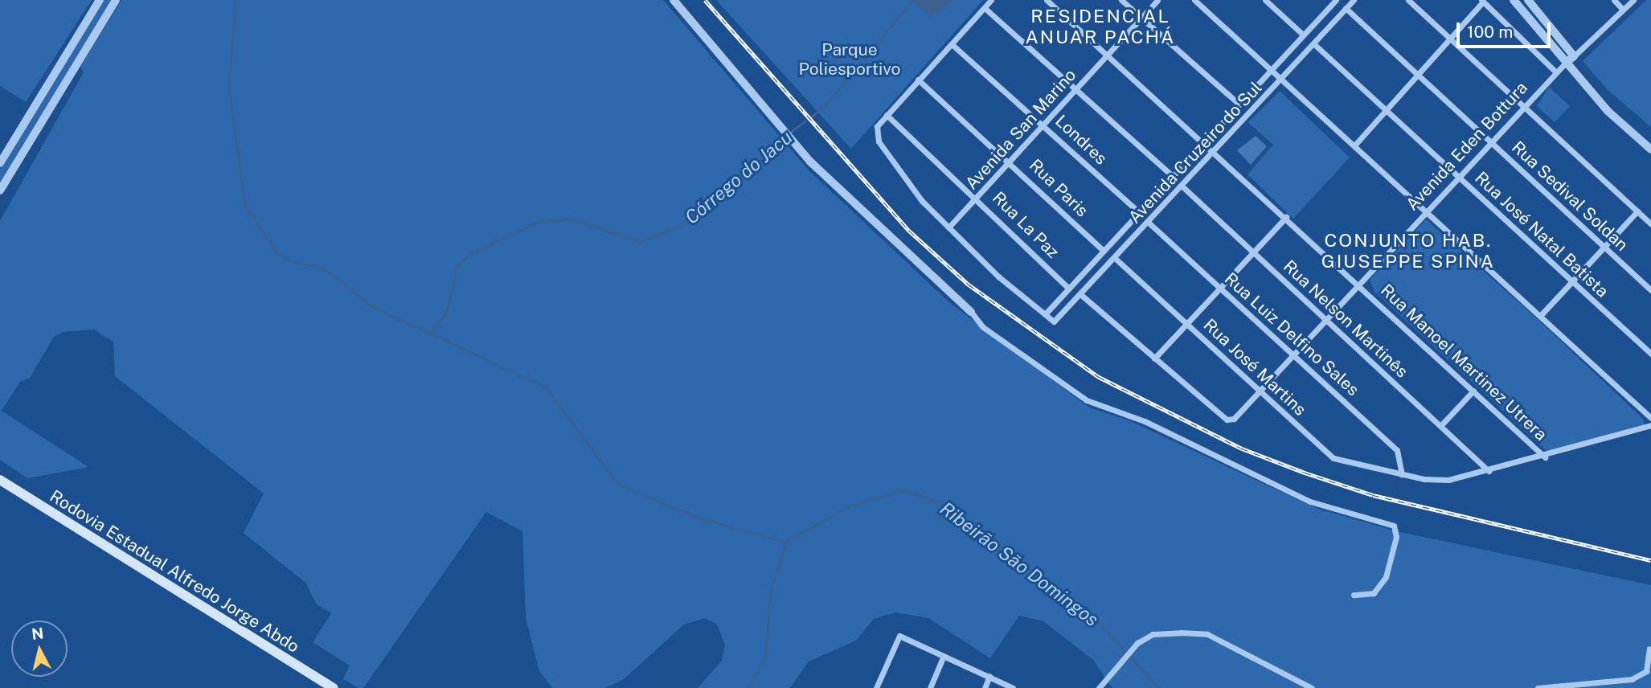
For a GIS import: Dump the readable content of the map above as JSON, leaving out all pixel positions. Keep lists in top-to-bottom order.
{
  "streets": {
    "main road": ["Rodovia Estadual Alfredo Jorge Abdo"],
    "street": [
      "Avenida San Marino",
      "Londres",
      "Avenida Eden Bottura",
      "Avenida Cruzeiro do Sul",
      "Rua Paris",
      "Rua Sedival Soldan",
      "Rua La Paz",
      "Rua José Natal Batista",
      "Rua Nelson Martinês",
      "Rua Luiz Delfino Sales",
      "Rua Manoel Martinez Utrera",
      "Rua José Martins"
    ]
  },
  "crossings": [
    ["Avenida San Marino", "Londres"],
    ["Avenida San Marino", "Rua Paris"],
    ["Avenida San Marino", "Rua La Paz"],
    ["Avenida San Marino", "Rua Manoel Martinez Utrera"],
    ["Londres", "Avenida Cruzeiro do Sul"],
    ["Avenida Eden Bottura", "Rua Sedival Soldan"],
    ["Avenida Eden Bottura", "Rua José Natal Batista"],
    ["Avenida Eden Bottura", "Rua Nelson Martinês"],
    ["Avenida Eden Bottura", "Rua Luiz Delfino Sales"],
    ["Avenida Eden Bottura", "Rua Manoel Martinez Utrera"],
    ["Avenida Eden Bottura", "Rua José Martins"],
    ["Avenida Cruzeiro do Sul", "Rua Paris"],
    ["Avenida Cruzeiro do Sul", "Rua Sedival Soldan"],
    ["Avenida Cruzeiro do Sul", "Rua La Paz"],
    ["Avenida Cruzeiro do Sul", "Rua José Natal Batista"],
    ["Avenida Cruzeiro do Sul", "Rua Nelson Martinês"],
    ["Avenida Cruzeiro do Sul", "Rua Luiz Delfino Sales"],
    ["Avenida Cruzeiro do Sul", "Rua Manoel Martinez Utrera"],
    ["Avenida Cruzeiro do Sul", "Rua José Martins"],
    ["Rua Nelson Martinês", "Rua José Martins"],
    ["Rua Luiz Delfino Sales", "Rua José Martins"],
    ["Rua Manoel Martinez Utrera", "Rua José Martins"]
  ],
  "districts": ["RESIDENCIAL ANUAR PACHÁ", "CONJUNTO HAB. GIUSEPPE SPINA"],
  "water": ["Córrego do Jacu", "Ribeirão São Domingos"],
  "parks": ["Parque Poliesportivo"],
  "scale_bar": "100 m",
  "north": "top"
}
